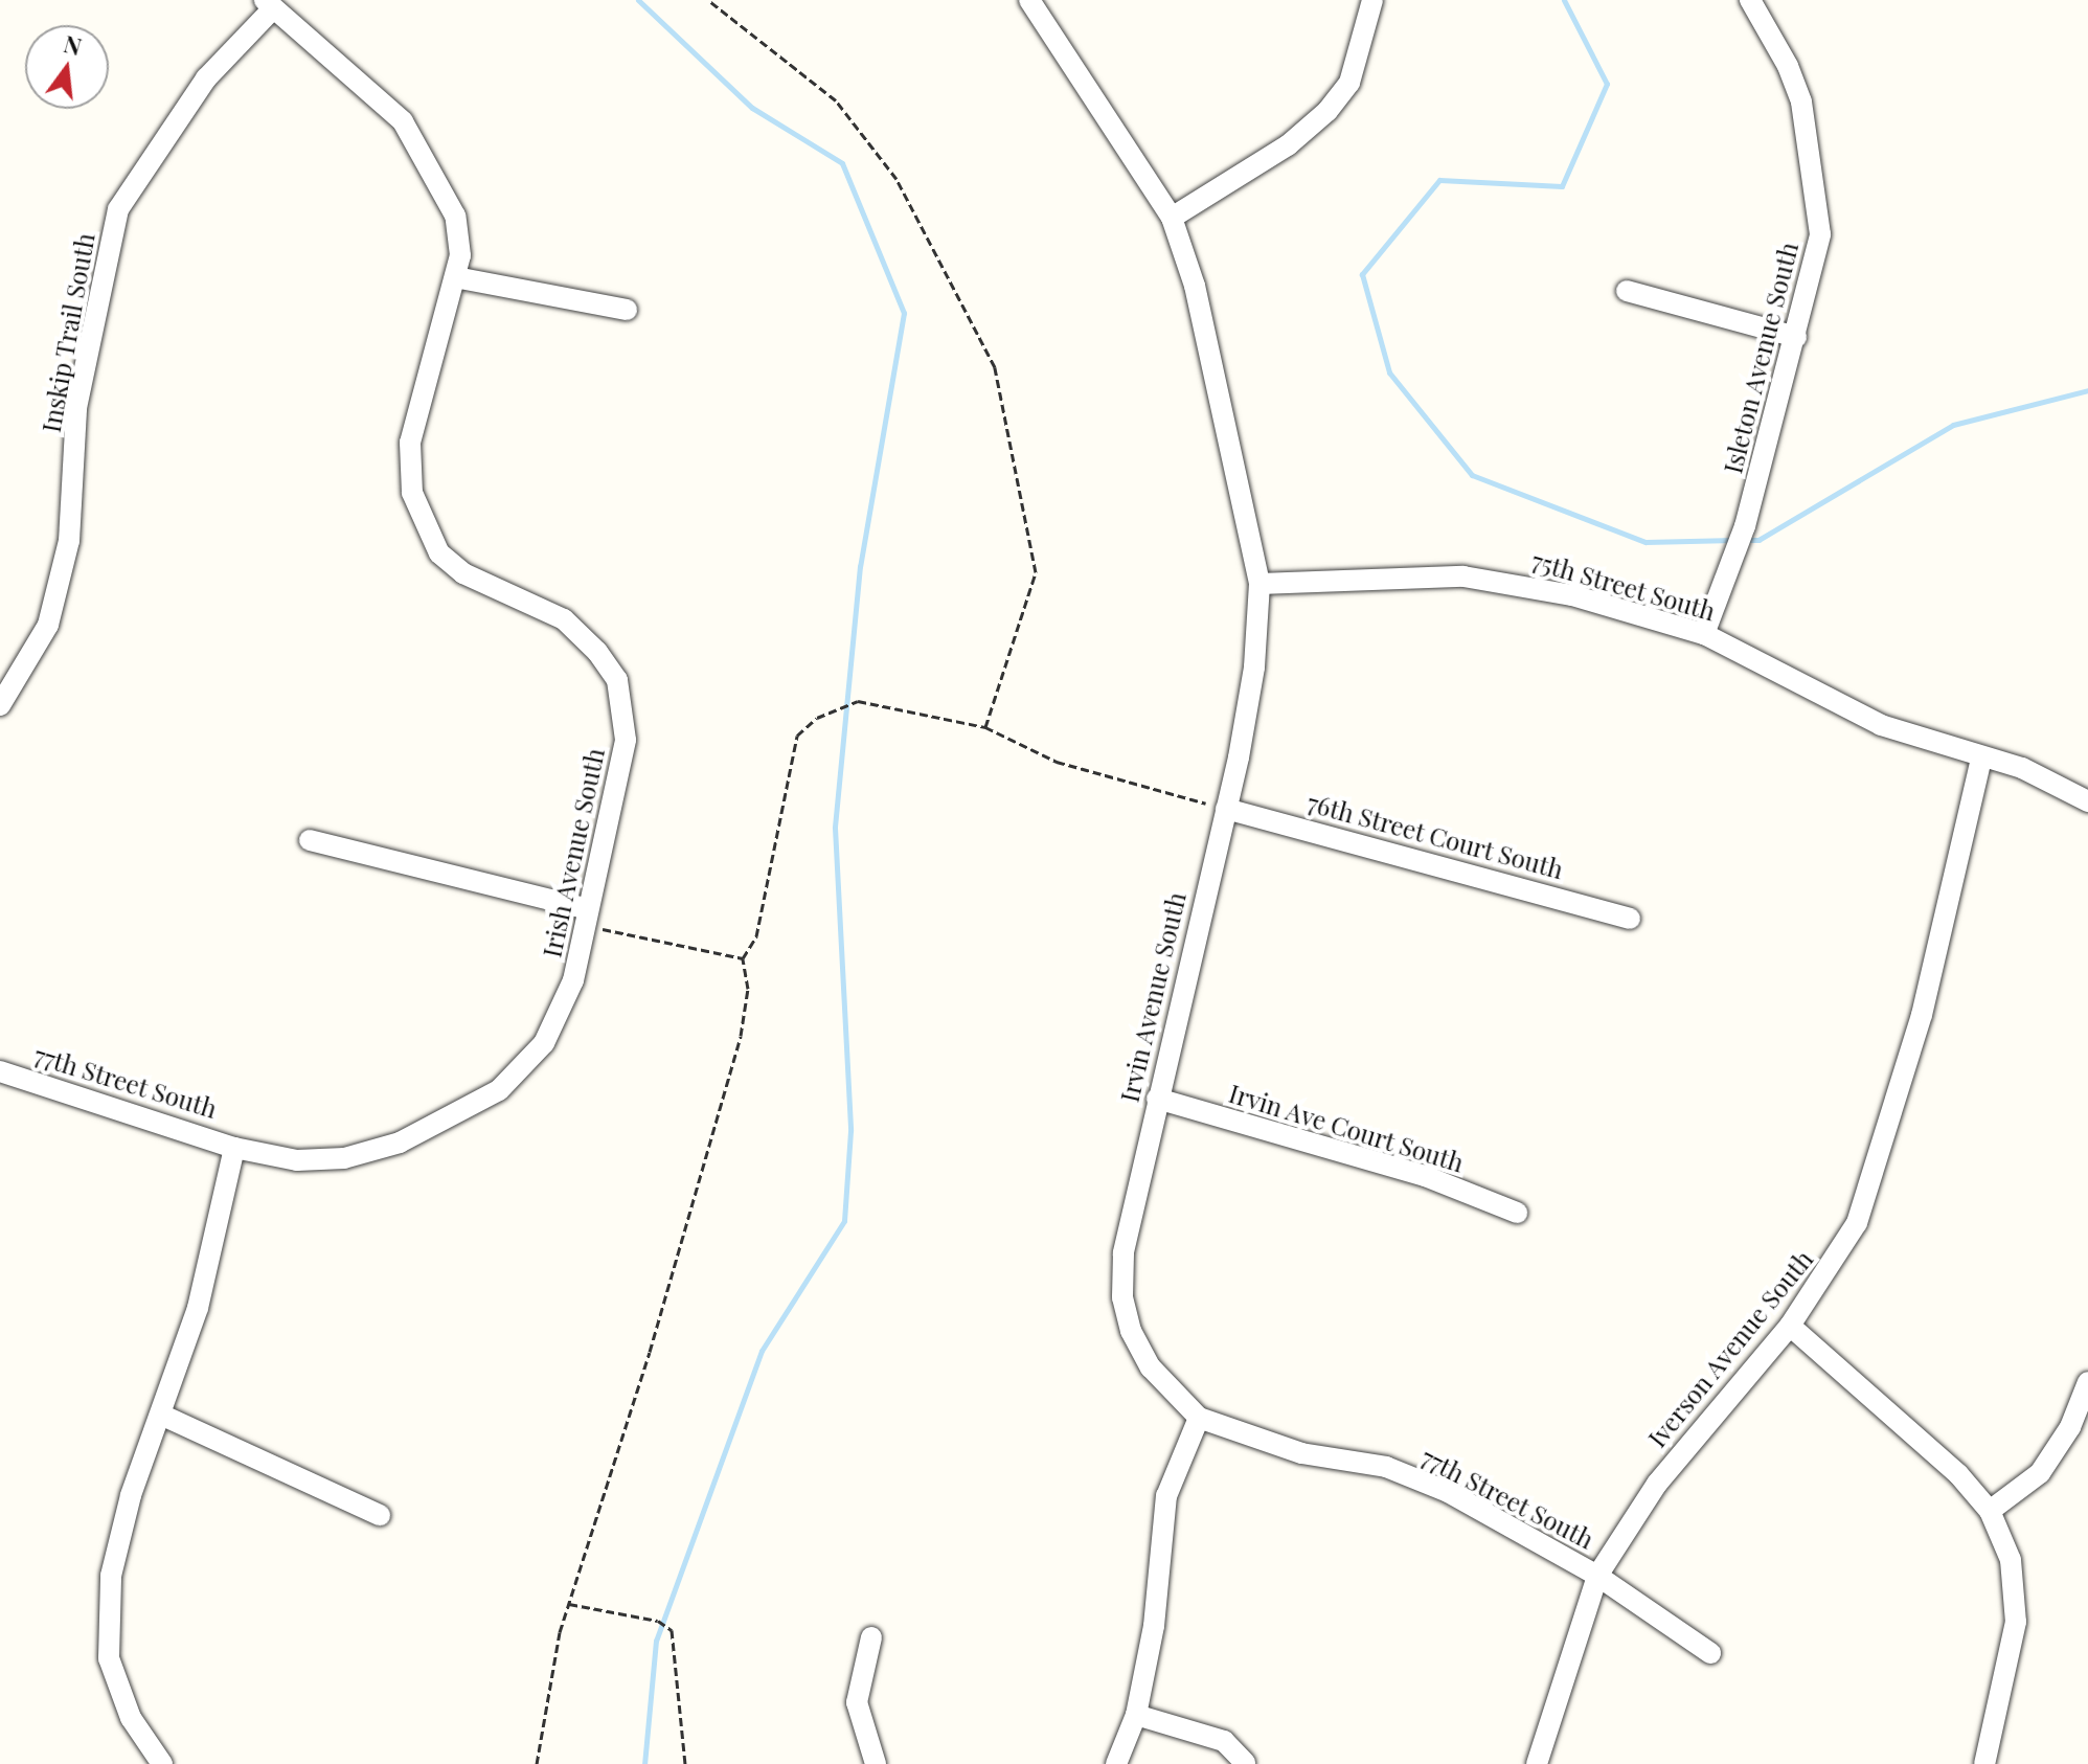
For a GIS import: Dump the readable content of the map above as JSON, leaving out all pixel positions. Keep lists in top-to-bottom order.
{
  "streets": {
    "street": [
      "Inskip Trail South",
      "Isleton Avenue South",
      "75th Street South",
      "76th Street Court South",
      "Irish Avenue South",
      "Irvin Avenue South",
      "77th Street South",
      "Irvin Ave Court South",
      "Iverson Avenue South"
    ]
  },
  "crossings": [
    ["Isleton Avenue South", "75th Street South"],
    ["75th Street South", "Irvin Avenue South"],
    ["75th Street South", "Iverson Avenue South"],
    ["76th Street Court South", "Irvin Avenue South"],
    ["Irish Avenue South", "77th Street South"],
    ["Irvin Avenue South", "77th Street South"],
    ["Irvin Avenue South", "Irvin Ave Court South"],
    ["77th Street South", "Iverson Avenue South"]
  ],
  "north": "top"
}
